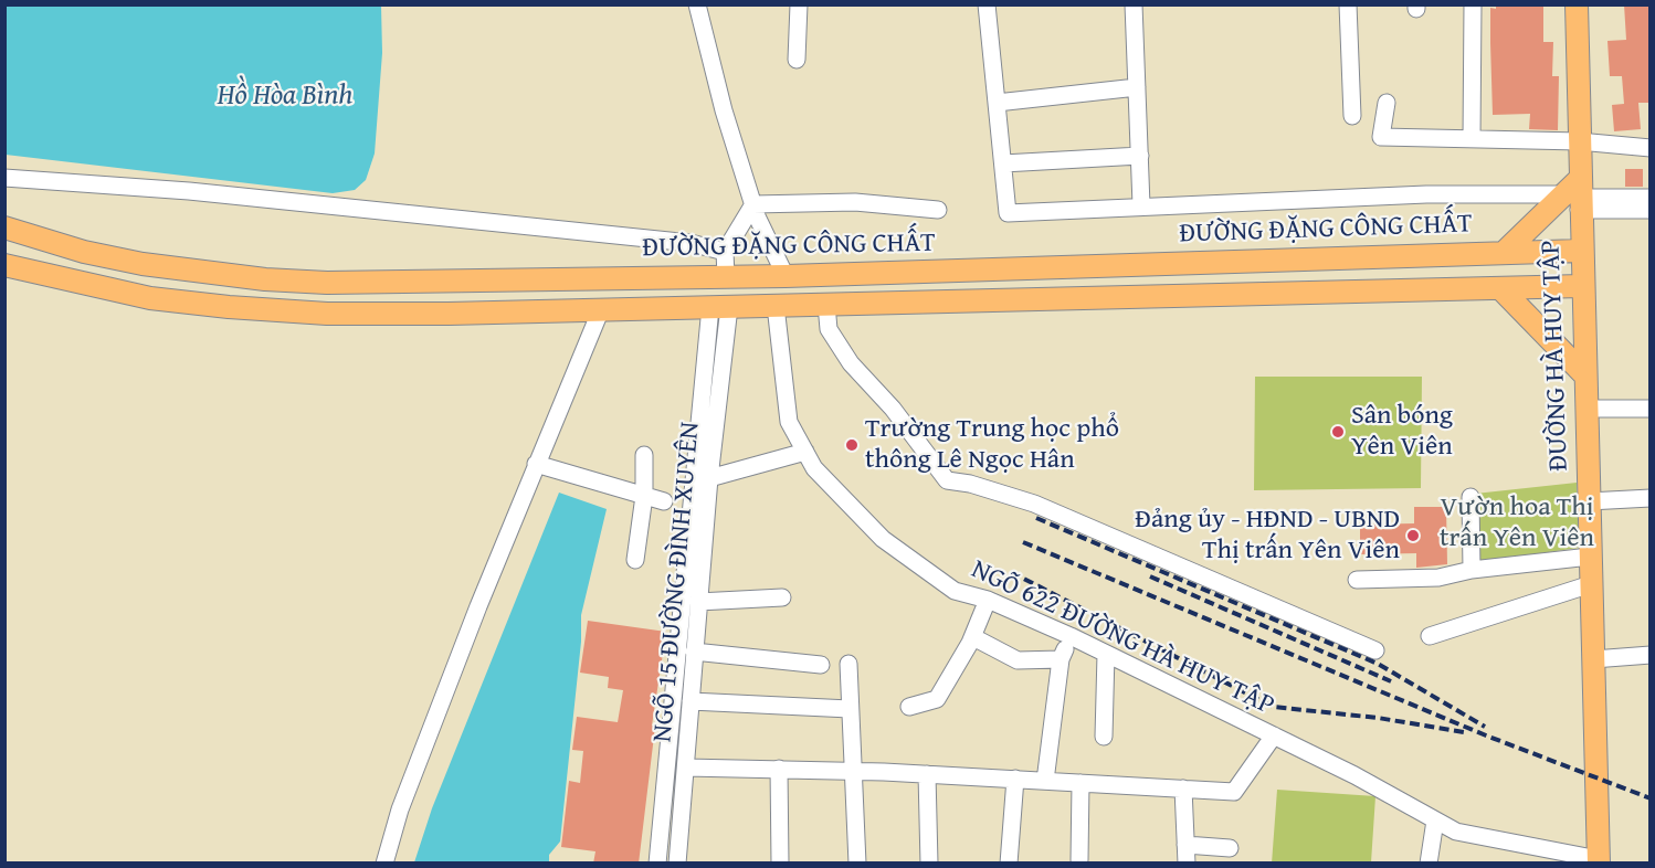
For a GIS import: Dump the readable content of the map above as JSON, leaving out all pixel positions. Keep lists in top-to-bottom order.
{
  "streets": {
    "main road": ["ĐƯỜNG ĐẶNG CÔNG CHẤT", "ĐƯỜNG HÀ HUY TẬP"],
    "street": ["NGÕ 15 ĐƯỜNG ĐÌNH XUYÊN", "NGÕ 622 ĐƯỜNG HÀ HUY TẬP"]
  },
  "crossings": [
    ["ĐƯỜNG ĐẶNG CÔNG CHẤT", "ĐƯỜNG HÀ HUY TẬP"],
    ["ĐƯỜNG HÀ HUY TẬP", "NGÕ 622 ĐƯỜNG HÀ HUY TẬP"]
  ],
  "water": ["Hồ Hòa Bình"],
  "parks": ["Vườn hoa Thị trấn Yên Viên"],
  "places": ["Sân bóng Yên Viên", "Trường Trung học phổ thông Lê Ngọc Hân", "Đảng ủy - HĐND - UBND Thị trấn Yên Viên"]
}
